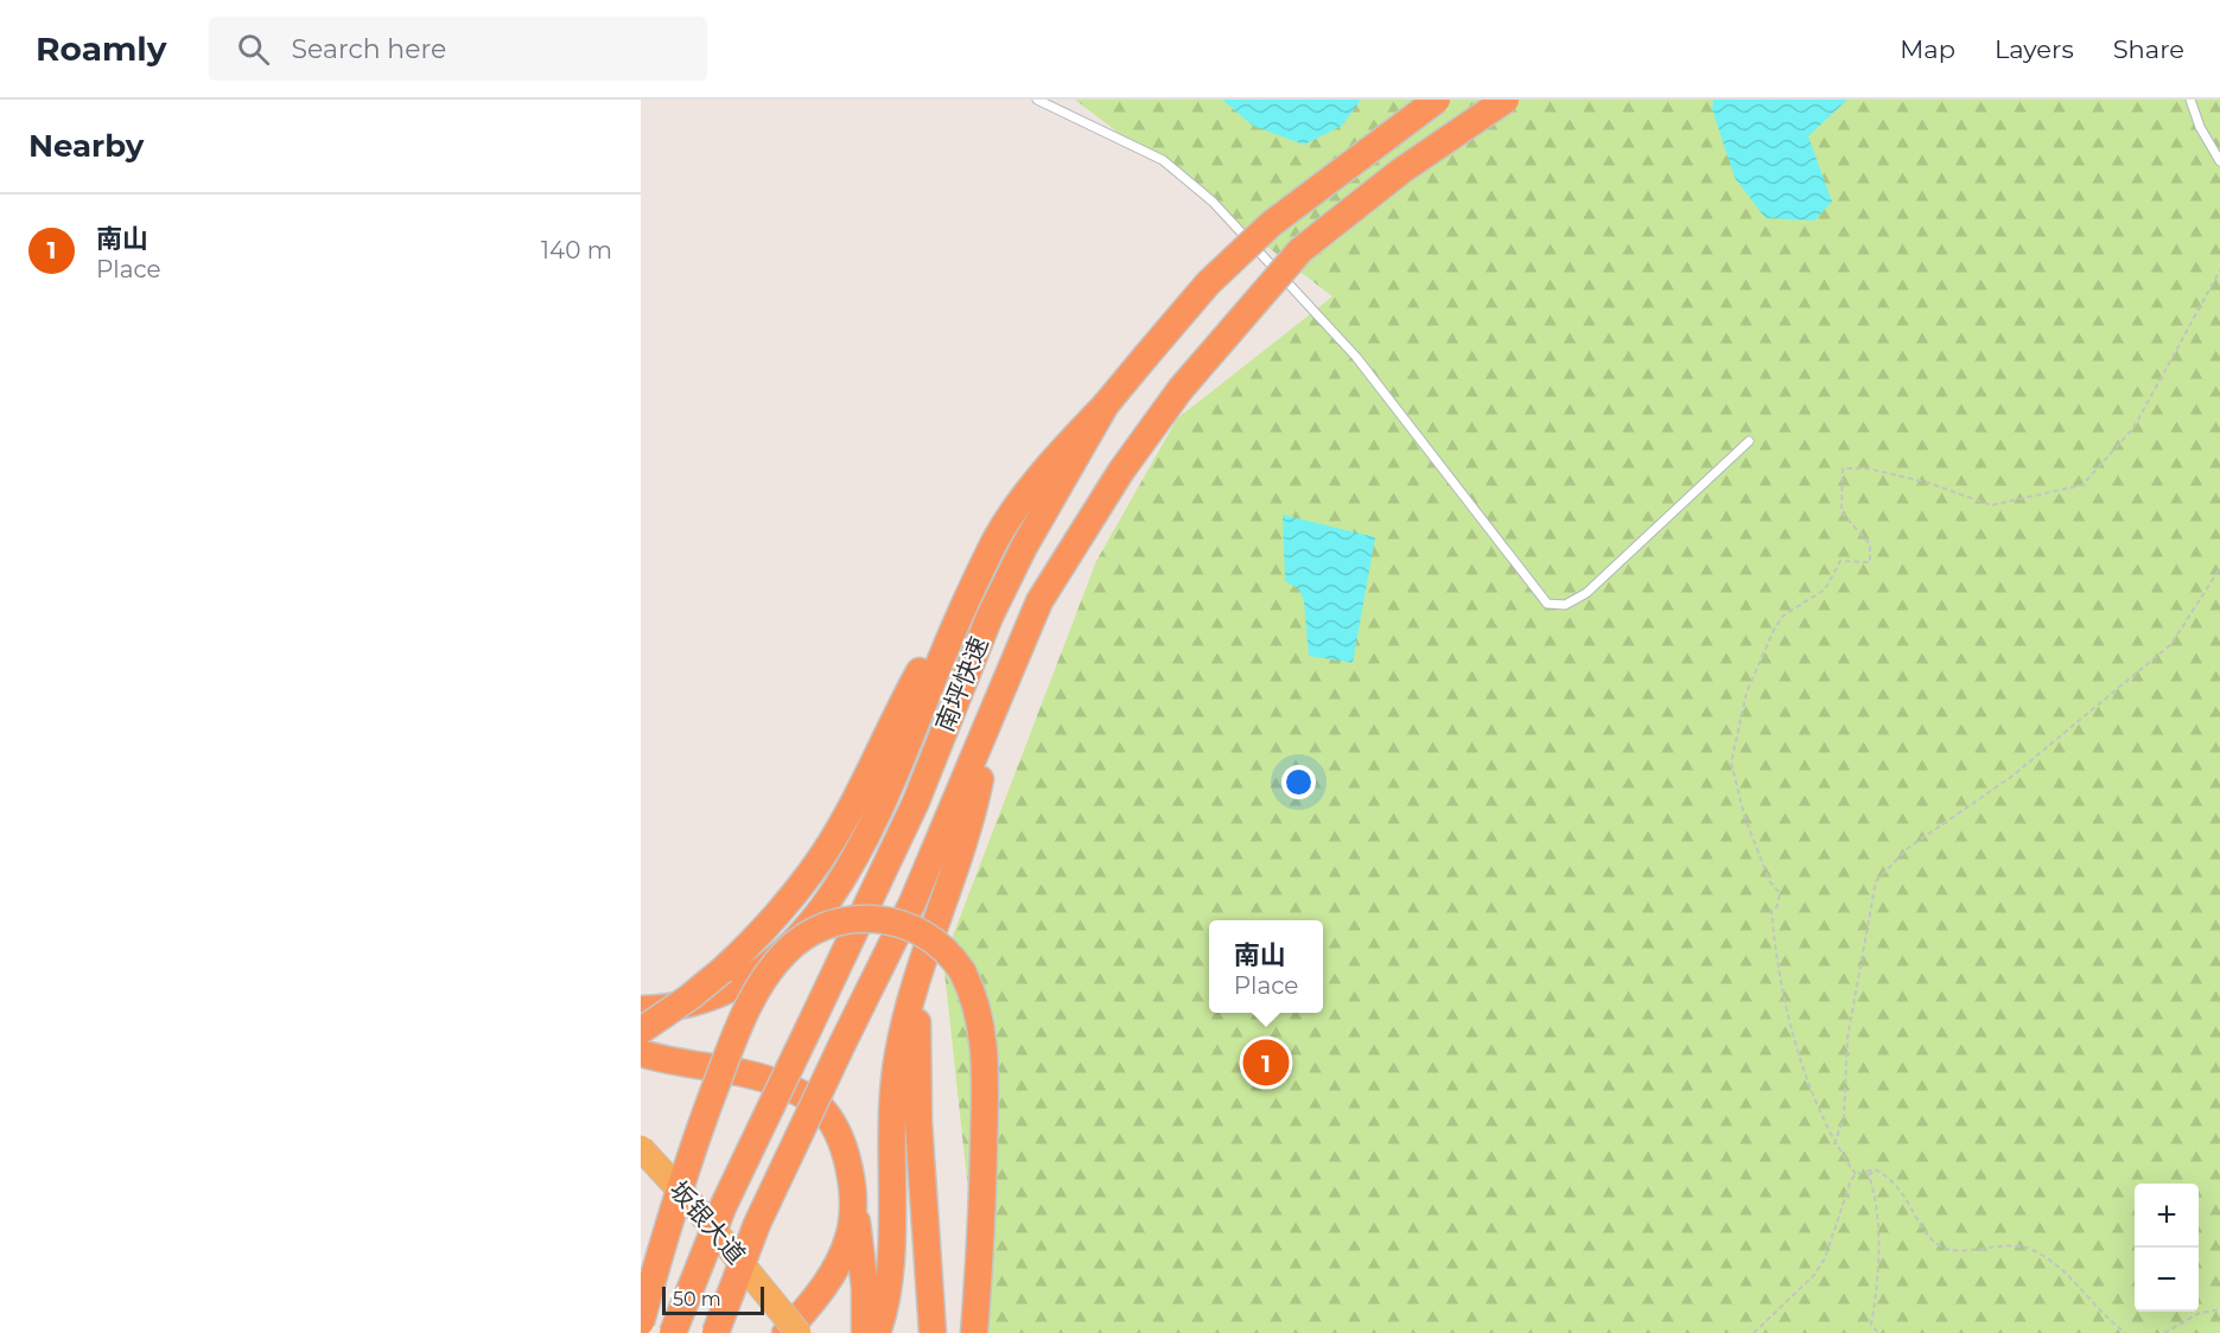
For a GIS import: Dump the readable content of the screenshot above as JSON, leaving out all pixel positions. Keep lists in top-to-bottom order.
{
  "streets": {
    "highway": ["南坪快速"],
    "main road": ["坂银大道"]
  },
  "scale_bar": "50 m",
  "page": {
    "header": "Roamly",
    "search": "Search here",
    "nav": ["Map", "Layers", "Share"],
    "heading": "Nearby",
    "list": [
      {
        "mark": "1",
        "name": "南山",
        "note": "Place",
        "value": "140 m"
      }
    ],
    "popup": ["南山", "Place"],
    "pins": "1",
    "map_buttons": ["+", "−"],
    "scale": "50 m"
  }
}
